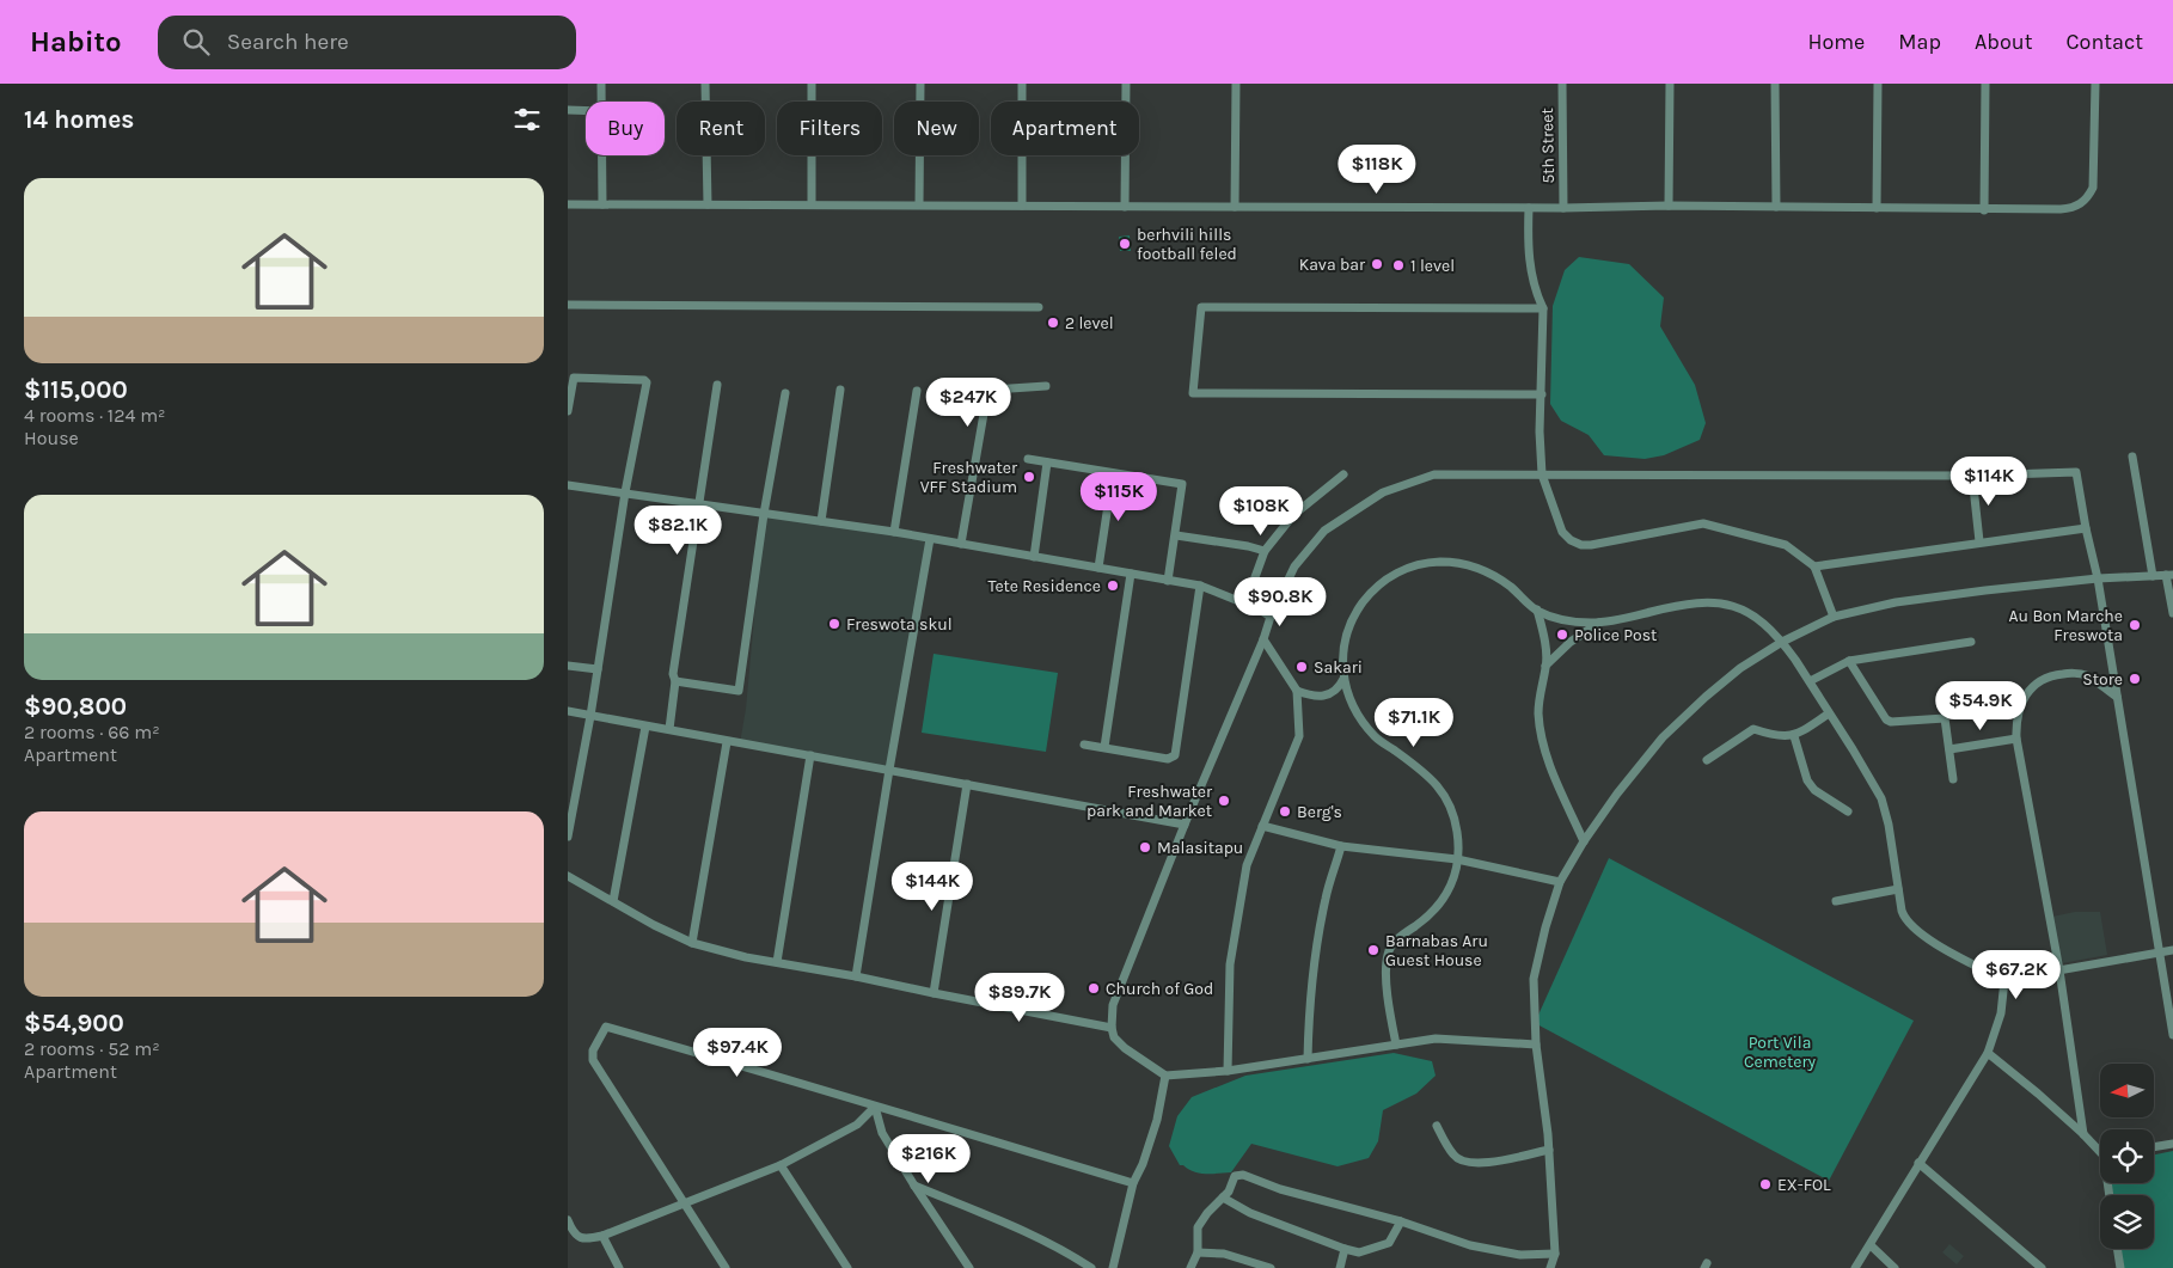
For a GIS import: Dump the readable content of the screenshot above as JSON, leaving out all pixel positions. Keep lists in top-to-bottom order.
{
  "streets": {
    "street": ["5th Street"]
  },
  "parks": ["Port Vila Cemetery"],
  "places": [
    "berhvili hills football feled",
    "Kava bar",
    "1 level",
    "2 level",
    "Freshwater VFF Stadium",
    "Tete Residence",
    "Freswota skul",
    "Au Bon Marche Freswota",
    "Police Post",
    "Sakari",
    "Store",
    "Freshwater park and Market",
    "Berg's",
    "Malasitapu",
    "Barnabas Aru Guest House",
    "Church of God",
    "EX-FOL"
  ],
  "north": "left",
  "page": {
    "header": "Habito",
    "search": "Search here",
    "nav": [
      "Home",
      "Map",
      "About",
      "Contact"
    ],
    "heading": "14 homes",
    "chip": [
      "Buy",
      "Rent",
      "Filters",
      "New",
      "Apartment"
    ],
    "price": [
      "$118K",
      "$247K",
      "$114K",
      "$115K",
      "$108K",
      "$82.1K",
      "$90.8K",
      "$54.9K",
      "$71.1K",
      "$144K",
      "$67.2K",
      "$89.7K",
      "$97.4K",
      "$216K"
    ],
    "list": [
      {
        "name": "$115,000",
        "note": "4 rooms · 124 m² · House"
      },
      {
        "name": "$90,800",
        "note": "2 rooms · 66 m² · Apartment"
      },
      {
        "name": "$54,900",
        "note": "2 rooms · 52 m² · Apartment"
      }
    ]
  }
}
